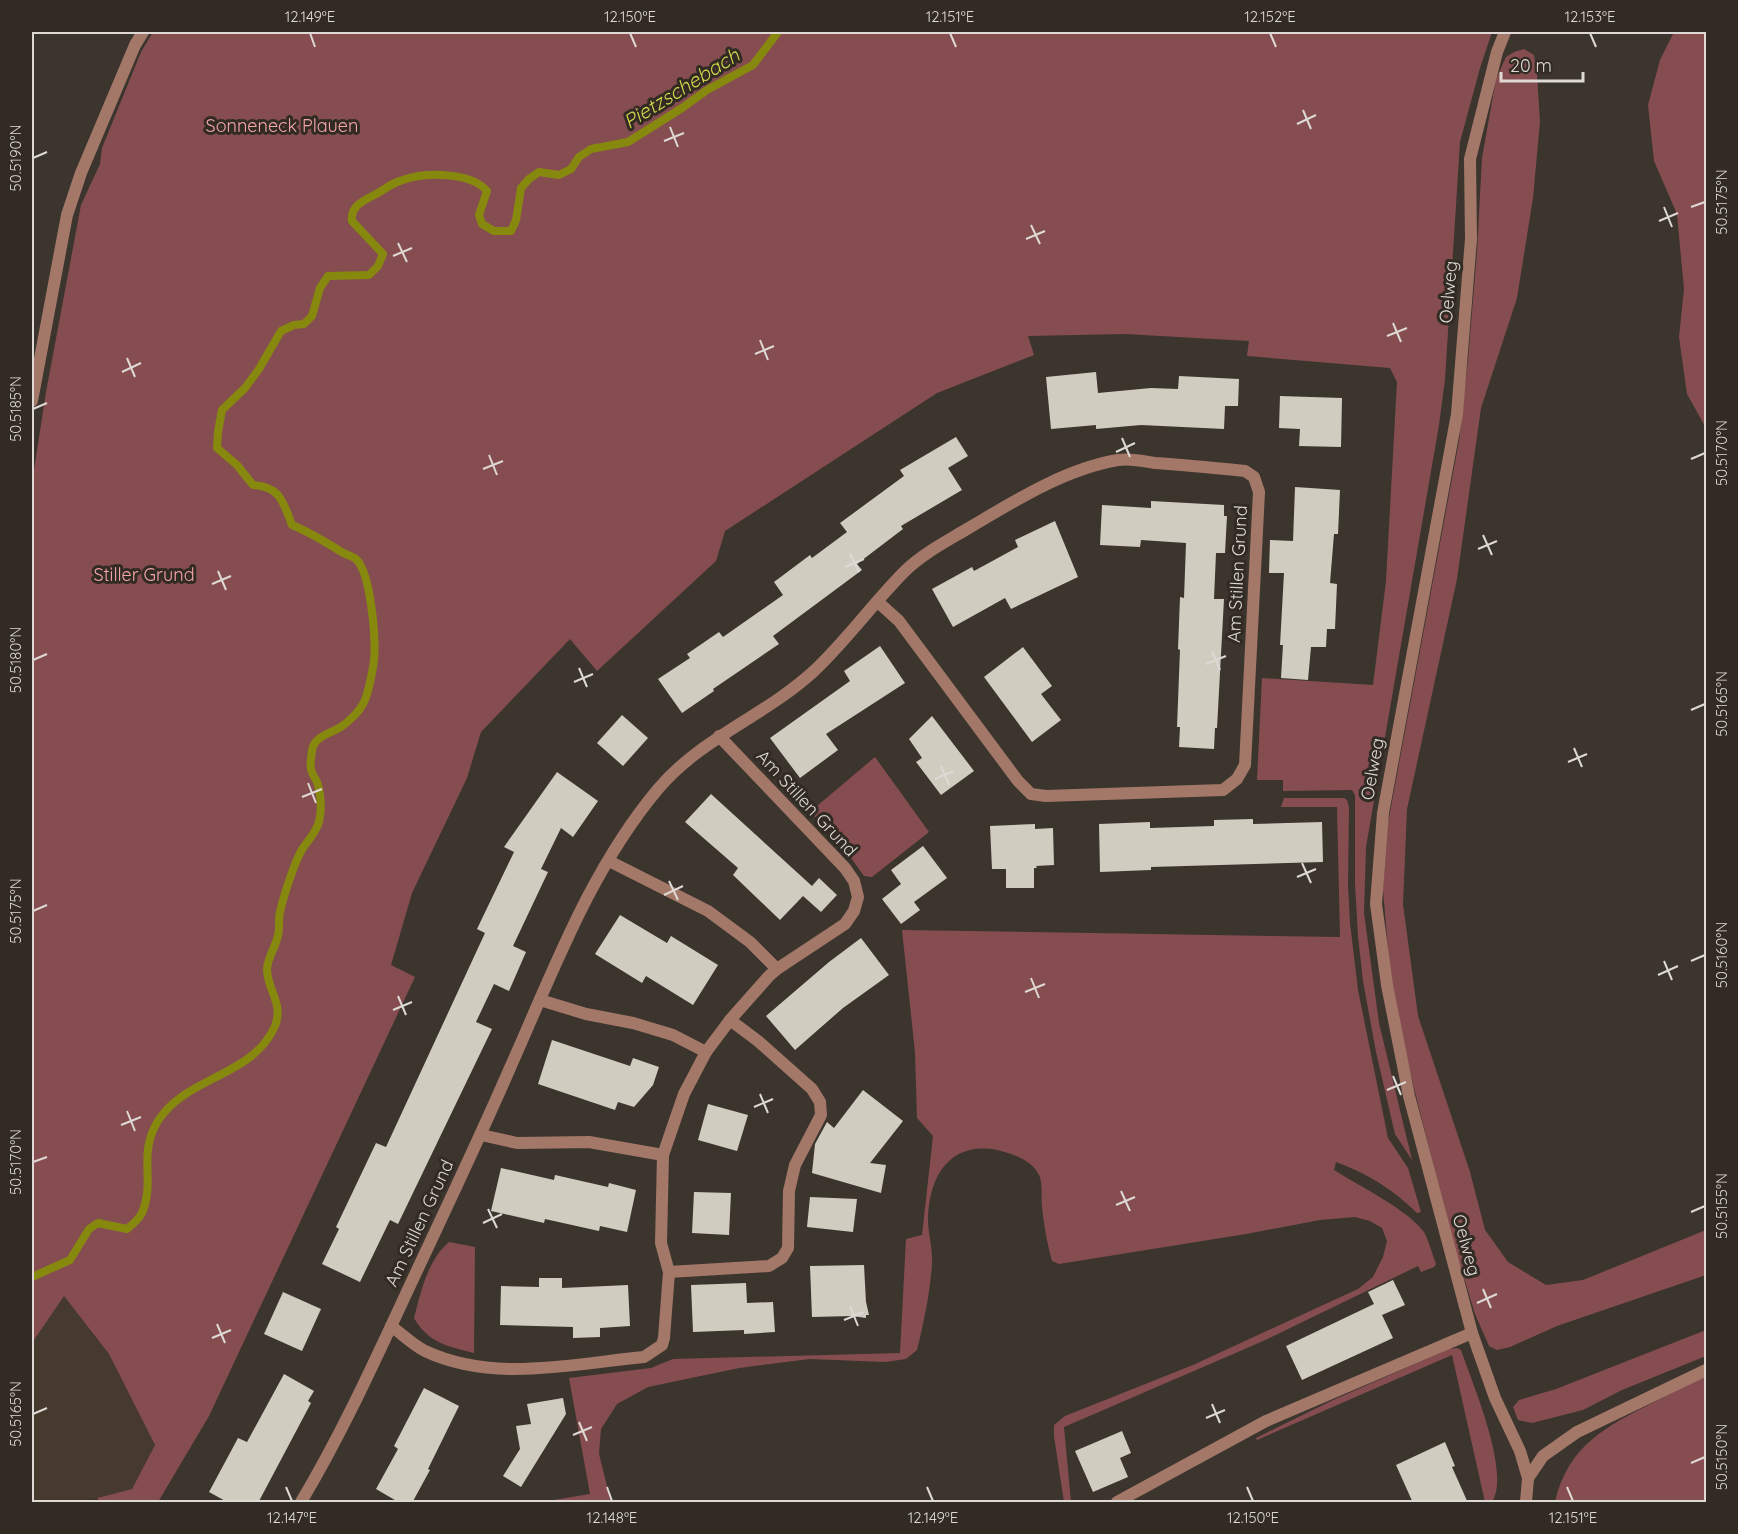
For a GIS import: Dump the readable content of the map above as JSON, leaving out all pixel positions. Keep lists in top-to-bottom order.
{
  "streets": {
    "street": ["Oelweg", "Am Stillen Grund"]
  },
  "water": ["Pietzschebach"],
  "parks": ["Sonneneck Plauen", "Stiller Grund"],
  "scale_bar": "20 m",
  "coordinates": [
    "12.149°E",
    "12.150°E",
    "12.151°E",
    "12.152°E",
    "12.153°E",
    "50.5190°N",
    "50.5175°N",
    "50.5185°N",
    "50.5170°N",
    "50.5180°N",
    "50.5165°N",
    "50.5160°N",
    "50.5155°N",
    "50.5150°N",
    "12.147°E",
    "12.148°E"
  ]
}
